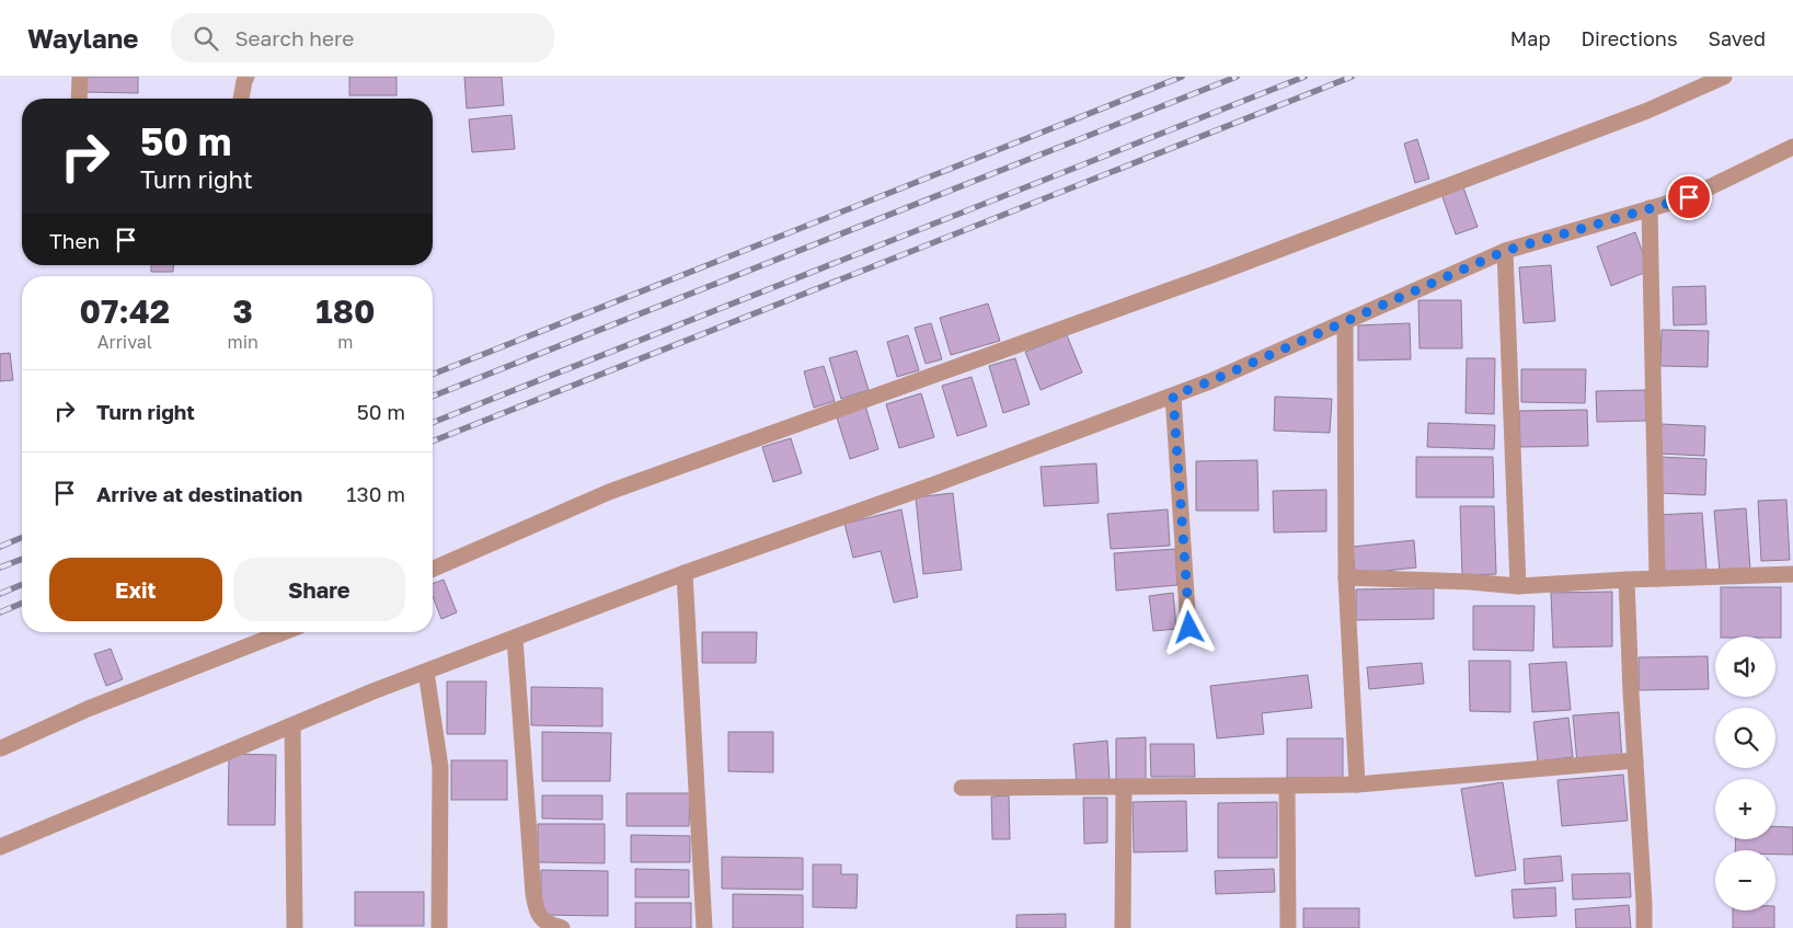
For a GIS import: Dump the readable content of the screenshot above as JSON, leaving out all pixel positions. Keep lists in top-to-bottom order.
{
  "page": {
    "header": "Waylane",
    "search": "Search here",
    "nav": ["Map", "Directions", "Saved"],
    "turn": ["50 m", "Turn right"],
    "then": "Then",
    "eta": [
      "07:42",
      "Arrival",
      "3",
      "min",
      "180",
      "m"
    ],
    "list": [
      {
        "name": "Turn right",
        "value": "50 m"
      },
      {
        "name": "Arrive at destination",
        "value": "130 m"
      }
    ],
    "buttons": ["Exit", "Share"],
    "map_buttons": ["+", "−"]
  }
}
